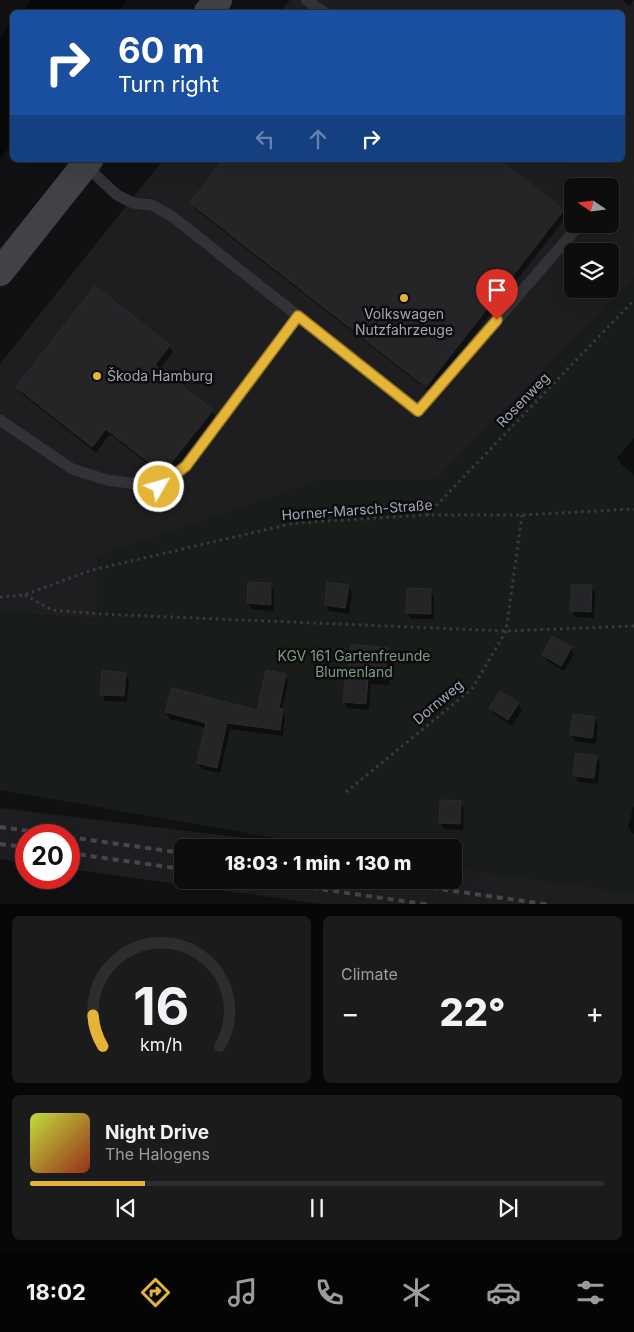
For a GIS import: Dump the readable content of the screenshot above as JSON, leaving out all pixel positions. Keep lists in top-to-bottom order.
{
  "streets": {
    "path": ["Rosenweg", "Horner-Marsch-Straße", "Dornweg"]
  },
  "crossings": [
    ["Rosenweg", "Horner-Marsch-Straße"],
    ["Horner-Marsch-Straße", "Dornweg"]
  ],
  "parks": ["KGV 161 Gartenfreunde Blumenland"],
  "places": ["Volkswagen Nutzfahrzeuge", "Škoda Hamburg"],
  "north": "left",
  "page": {
    "turn": ["60 m", "Turn right"],
    "limit": "20",
    "trip": "18:03 · 1 min · 130 m",
    "tile": "Climate",
    "heat": ["−", "22°", "+"],
    "song": ["Night Drive", "The Halogens"],
    "tabs": "18:02",
    "gauge": ["16", "km/h"]
  }
}
